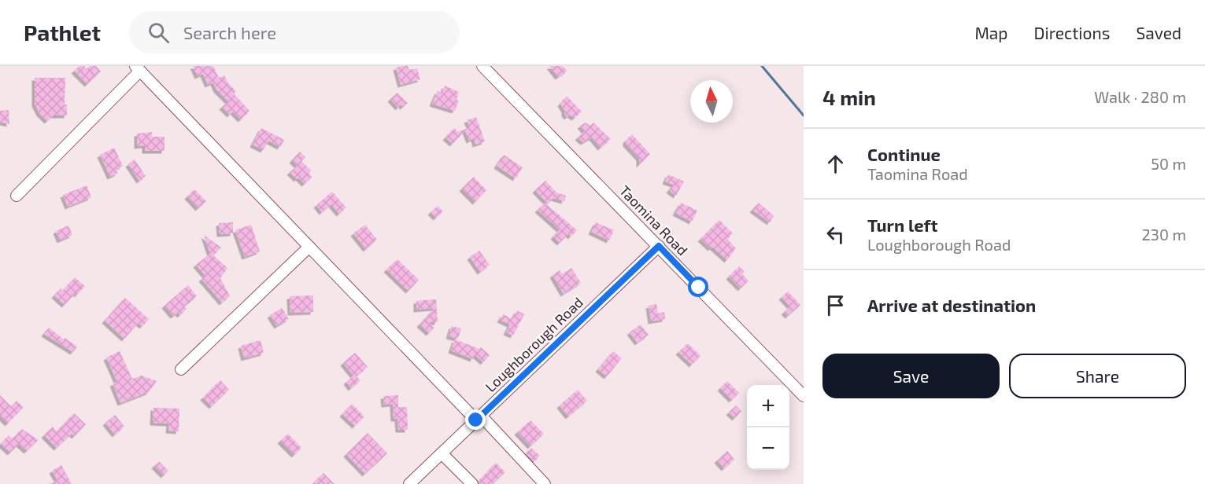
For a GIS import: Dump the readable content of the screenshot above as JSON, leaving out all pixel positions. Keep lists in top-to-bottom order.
{
  "streets": {
    "street": ["Taomina Road", "Loughborough Road"]
  },
  "crossings": [
    ["Taomina Road", "Loughborough Road"]
  ],
  "north": "top",
  "page": {
    "header": "Pathlet",
    "search": "Search here",
    "nav": ["Map", "Directions", "Saved"],
    "heading": ["4 min", "Walk · 280 m"],
    "list": [
      ["Continue", "Taomina Road", "50 m"],
      ["Turn left", "Loughborough Road", "230 m"],
      "Arrive at destination"
    ],
    "buttons": ["Save", "Share"],
    "map_buttons": ["+", "−"]
  }
}
